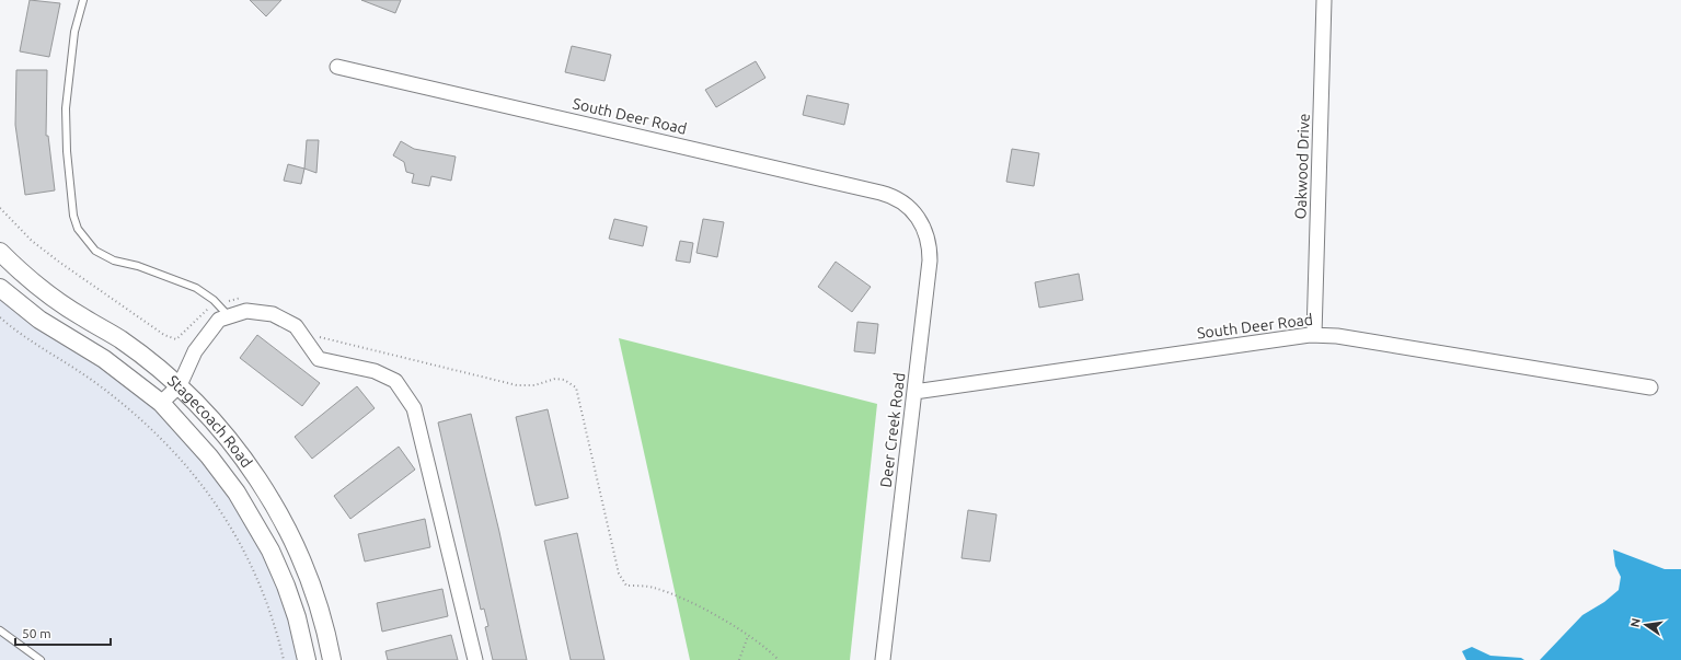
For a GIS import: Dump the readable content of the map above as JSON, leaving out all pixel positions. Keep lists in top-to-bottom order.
{
  "streets": {
    "street": [
      "South Deer Road",
      "Oakwood Drive",
      "Stagecoach Road",
      "Deer Creek Road"
    ]
  },
  "crossings": [
    ["South Deer Road", "Oakwood Drive"],
    ["South Deer Road", "Deer Creek Road"]
  ],
  "scale_bar": "50 m",
  "north": "left"
}
